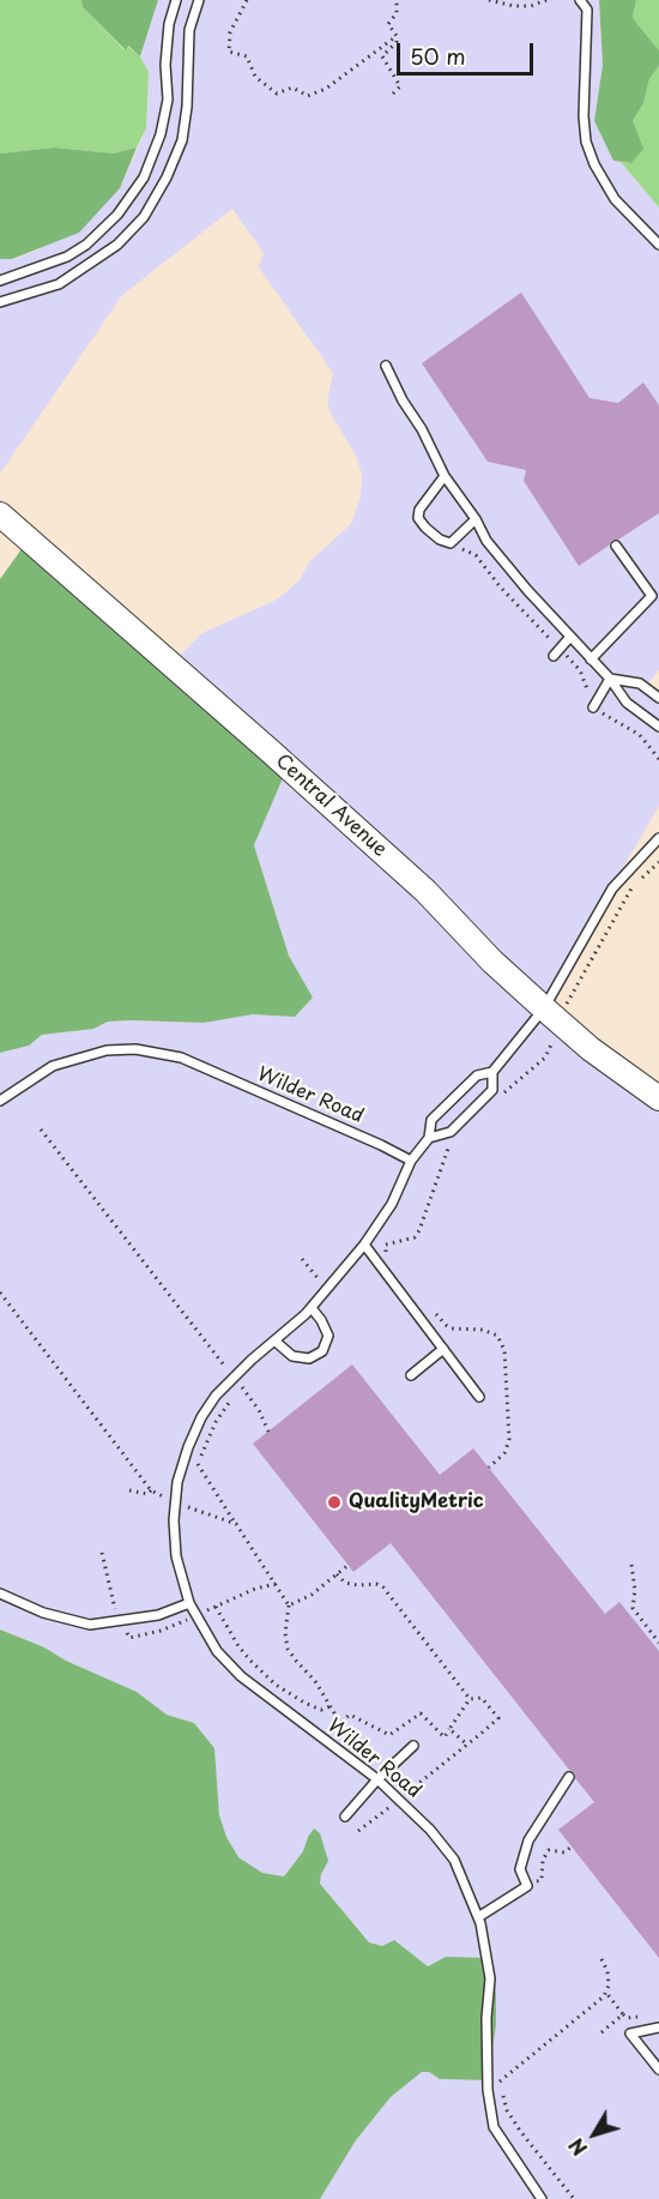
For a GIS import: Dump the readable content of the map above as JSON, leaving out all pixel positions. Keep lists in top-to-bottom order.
{
  "streets": {
    "main road": ["Central Avenue"],
    "lane": ["Wilder Road"]
  },
  "places": ["QualityMetric"],
  "scale_bar": "50 m",
  "north": "bottom left"
}
